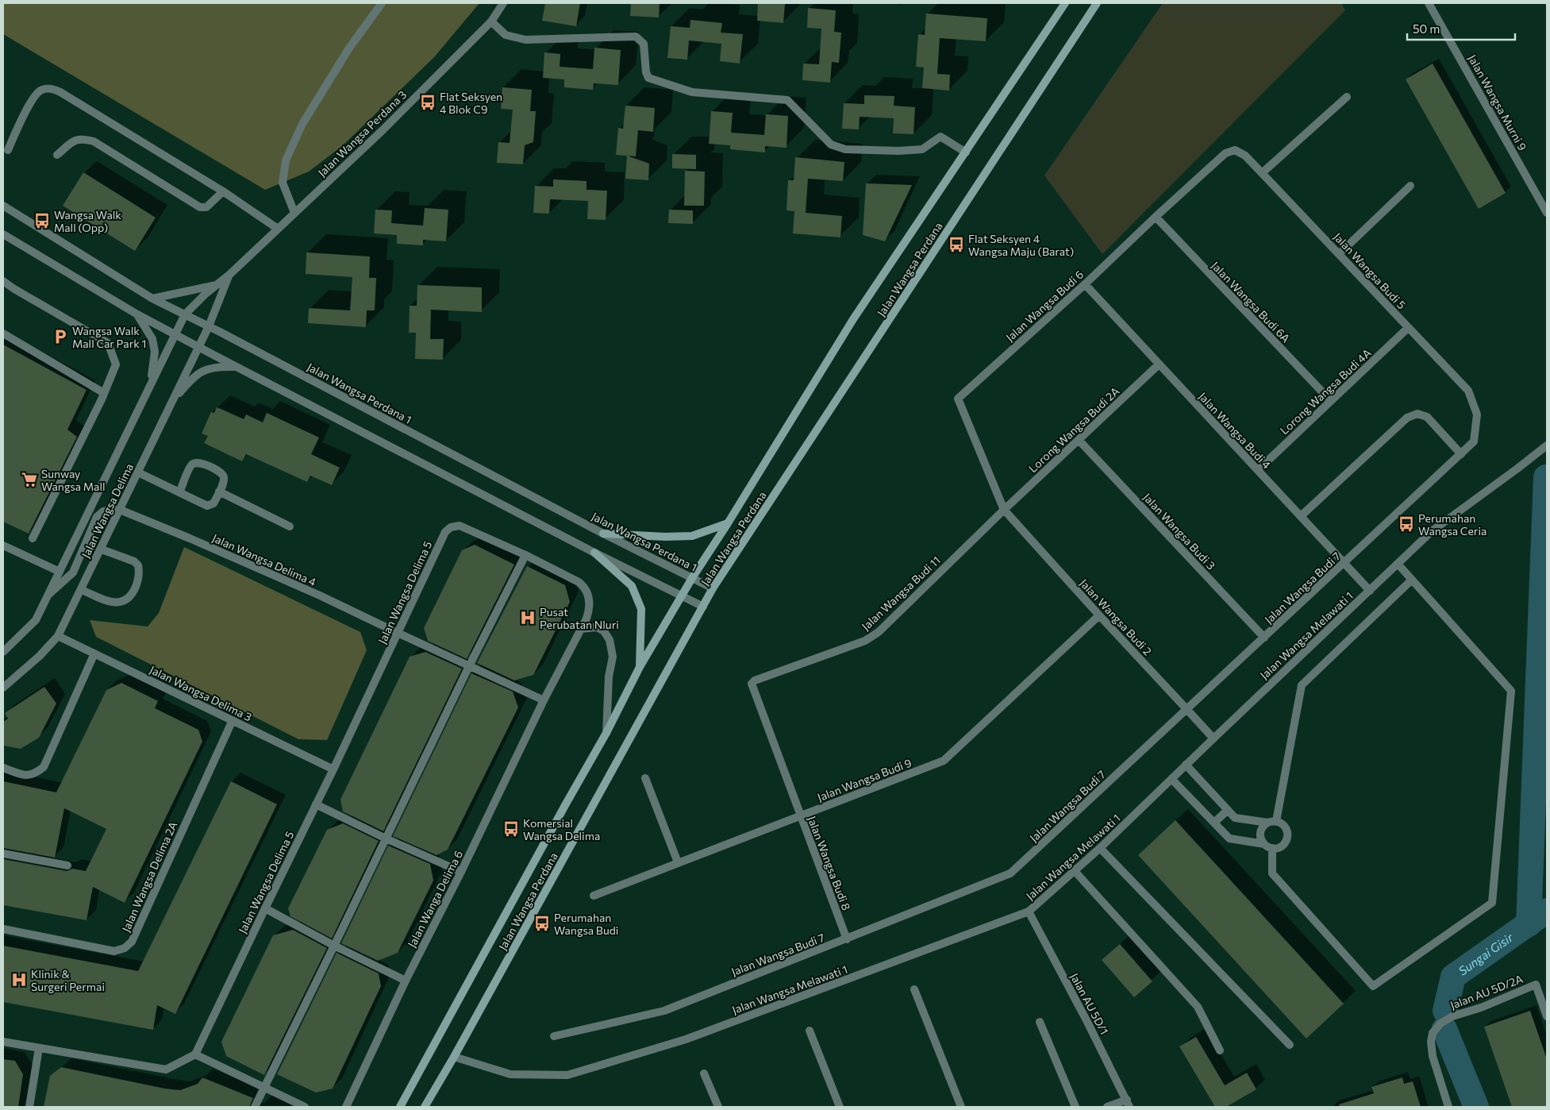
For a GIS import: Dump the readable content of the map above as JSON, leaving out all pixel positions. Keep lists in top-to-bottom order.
{
  "streets": {
    "main road": ["Jalan Wangsa Perdana"],
    "street": [
      "Jalan Wangsa Murni 9",
      "Jalan Wangsa Perdana 3",
      "Jalan Wangsa Budi 5",
      "Jalan Wangsa Budi 6A",
      "Jalan Wangsa Budi 6",
      "Lorong Wangsa Budi 4A",
      "Jalan Wangsa Perdana 1",
      "Lorong Wangsa Budi 2A",
      "Jalan Wangsa Budi 4",
      "Jalan Wangsa Delima",
      "Jalan Wangsa Budi 3",
      "Jalan Wangsa Delima 4",
      "Jalan Wangsa Budi 7",
      "Jalan Wangsa Delima 5",
      "Jalan Wangsa Budi 11",
      "Jalan Wangsa Budi 2",
      "Jalan Wangsa Melawati 1",
      "Jalan Wangsa Delima 3",
      "Jalan Wangsa Budi 9",
      "Jalan Wangsa Budi 8",
      "Jalan Wangsa Delima 2A",
      "Jalan Wanga Delima 6",
      "Jalan AU 5D/2A",
      "Jalan AU 5D/1"
    ]
  },
  "crossings": [
    ["Jalan Wangsa Perdana 3", "Jalan Wangsa Perdana 1"],
    ["Jalan Wangsa Perdana 3", "Jalan Wangsa Delima"],
    ["Jalan Wangsa Perdana", "Jalan Wangsa Perdana 1"],
    ["Jalan Wangsa Perdana", "Jalan Wangsa Melawati 1"],
    ["Jalan Wangsa Budi 5", "Jalan Wangsa Budi 6"],
    ["Jalan Wangsa Budi 5", "Lorong Wangsa Budi 4A"],
    ["Jalan Wangsa Budi 5", "Jalan Wangsa Budi 7"],
    ["Jalan Wangsa Budi 6A", "Jalan Wangsa Budi 6"],
    ["Jalan Wangsa Budi 6A", "Lorong Wangsa Budi 4A"],
    ["Jalan Wangsa Budi 6", "Lorong Wangsa Budi 2A"],
    ["Jalan Wangsa Budi 6", "Jalan Wangsa Budi 4"],
    ["Jalan Wangsa Budi 6", "Jalan Wangsa Budi 11"],
    ["Jalan Wangsa Budi 6", "Jalan Wangsa Budi 2"],
    ["Lorong Wangsa Budi 4A", "Jalan Wangsa Budi 4"],
    ["Jalan Wangsa Perdana 1", "Jalan Wangsa Delima"],
    ["Lorong Wangsa Budi 2A", "Jalan Wangsa Budi 4"],
    ["Lorong Wangsa Budi 2A", "Jalan Wangsa Budi 3"],
    ["Lorong Wangsa Budi 2A", "Jalan Wangsa Budi 11"],
    ["Lorong Wangsa Budi 2A", "Jalan Wangsa Budi 2"],
    ["Jalan Wangsa Budi 4", "Jalan Wangsa Budi 7"],
    ["Jalan Wangsa Budi 4", "Jalan Wangsa Melawati 1"],
    ["Jalan Wangsa Delima", "Jalan Wangsa Delima 4"],
    ["Jalan Wangsa Delima", "Jalan Wangsa Delima 3"],
    ["Jalan Wangsa Budi 3", "Jalan Wangsa Budi 7"],
    ["Jalan Wangsa Delima 4", "Jalan Wangsa Delima 5"],
    ["Jalan Wangsa Delima 4", "Jalan Wanga Delima 6"],
    ["Jalan Wangsa Budi 7", "Jalan Wangsa Budi 2"],
    ["Jalan Wangsa Budi 7", "Jalan Wangsa Budi 8"],
    ["Jalan Wangsa Delima 5", "Jalan Wangsa Delima 3"],
    ["Jalan Wangsa Delima 5", "Jalan Wanga Delima 6"],
    ["Jalan Wangsa Budi 11", "Jalan Wangsa Budi 2"],
    ["Jalan Wangsa Budi 11", "Jalan Wangsa Budi 8"],
    ["Jalan Wangsa Budi 2", "Jalan Wangsa Melawati 1"],
    ["Jalan Wangsa Budi 2", "Jalan Wangsa Budi 9"],
    ["Jalan Wangsa Melawati 1", "Jalan AU 5D/1"],
    ["Jalan Wangsa Delima 3", "Jalan Wangsa Delima 2A"],
    ["Jalan Wangsa Budi 9", "Jalan Wangsa Budi 8"]
  ],
  "water": ["Sungai Gisir"],
  "places": {
    "bus stop": [
      "Flat Seksyen 4 Blok C9",
      "Wangsa Walk Mall (Opp)",
      "Flat Seksyen 4 Wangsa Maju (Barat)",
      "Perumahan Wangsa Ceria",
      "Komersial Wangsa Delima",
      "Perumahan Wangsa Budi"
    ],
    "parking": ["Wangsa Walk Mall Car Park 1"],
    "supermarket": ["Sunway Wangsa Mall"],
    "hospital": ["Pusat Perubatan Nluri", "Klinik & Surgeri Permai"]
  },
  "scale_bar": "50 m"
}
